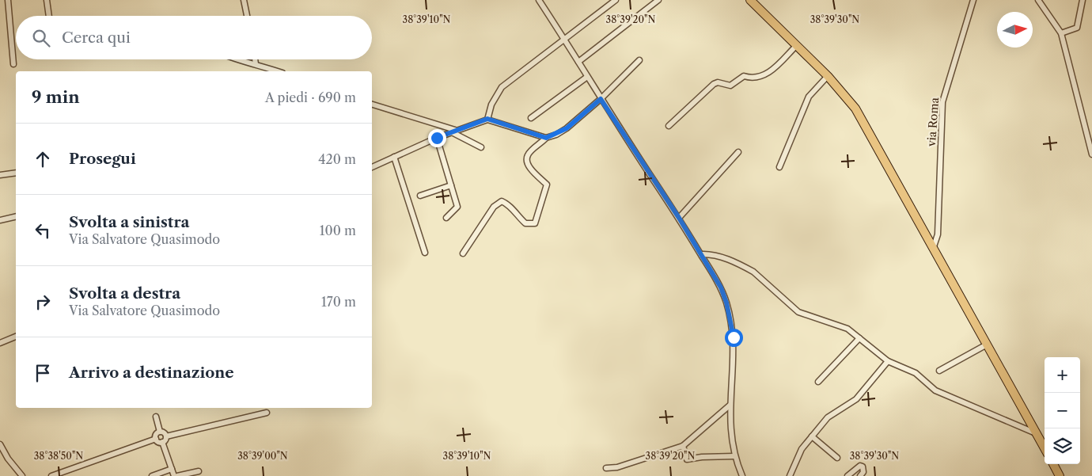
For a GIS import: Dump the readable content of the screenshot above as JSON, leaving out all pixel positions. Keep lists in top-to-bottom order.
{
  "streets": {
    "street": ["via Roma"]
  },
  "north": "right",
  "page": {
    "search": "Cerca qui",
    "heading": ["9 min", "A piedi · 690 m"],
    "list": [
      ["Prosegui", "420 m"],
      ["Svolta a sinistra", "Via Salvatore Quasimodo", "100 m"],
      ["Svolta a destra", "Via Salvatore Quasimodo", "170 m"],
      "Arrivo a destinazione"
    ],
    "map_buttons": ["+", "−"]
  },
  "coordinates": [
    "38°39'10\"N",
    "38°39'20\"N",
    "38°39'30\"N",
    "38°38'50\"N",
    "38°39'00\"N"
  ]
}
